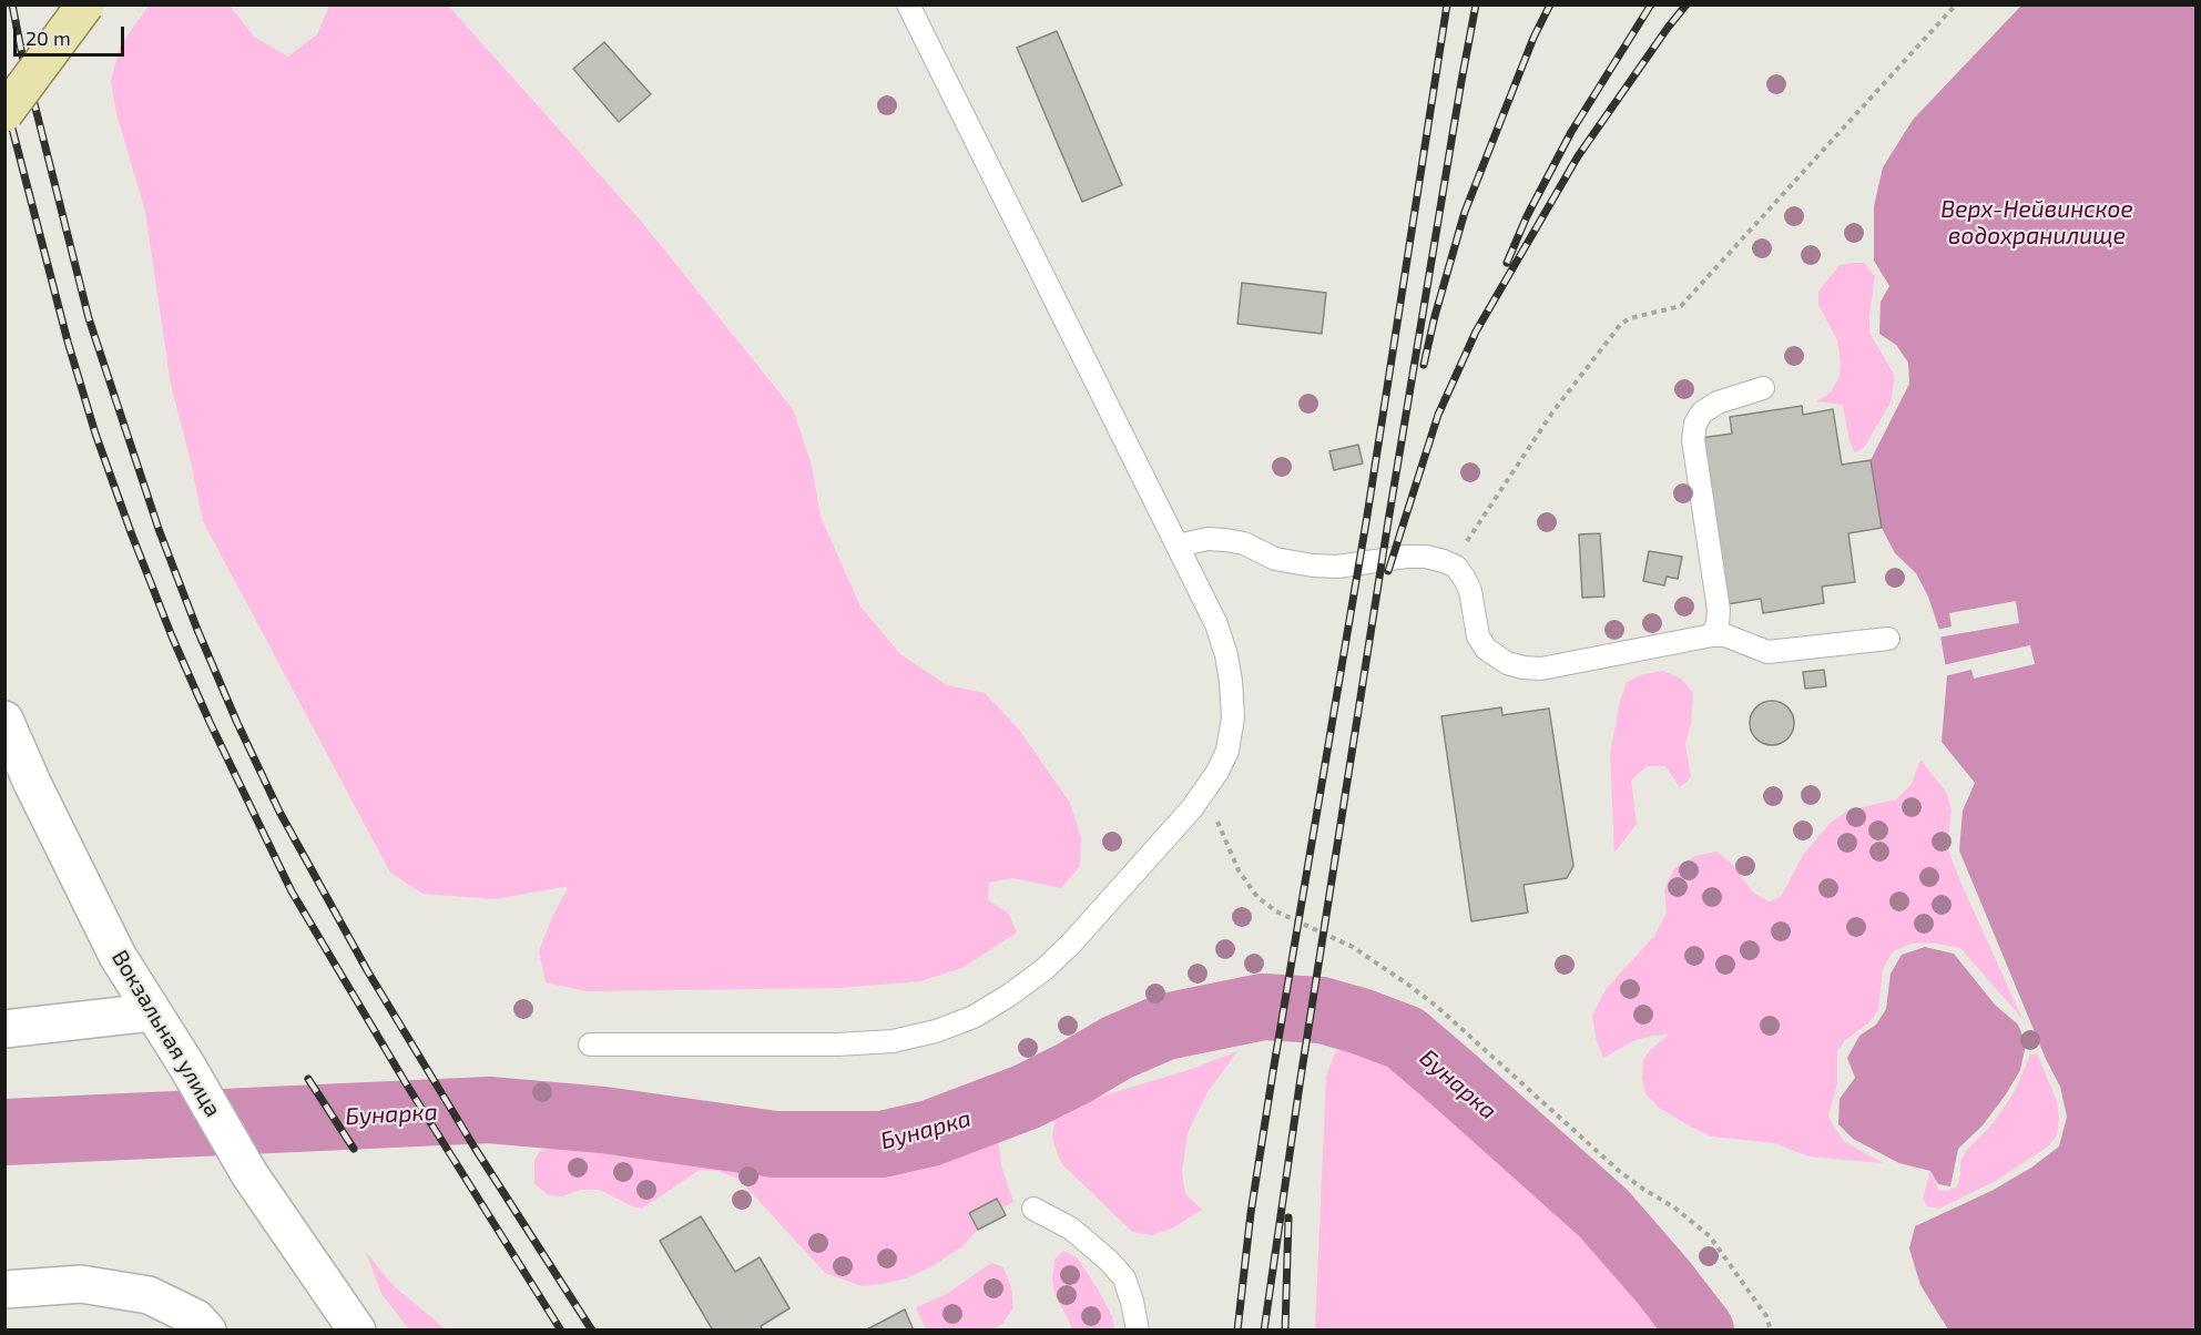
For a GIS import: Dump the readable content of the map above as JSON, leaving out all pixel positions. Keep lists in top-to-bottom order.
{
  "streets": {
    "street": ["Вокзальная улица"]
  },
  "water": ["Верх-Нейвинское водохранилище", "Бунарка"],
  "scale_bar": "20 m"
}
